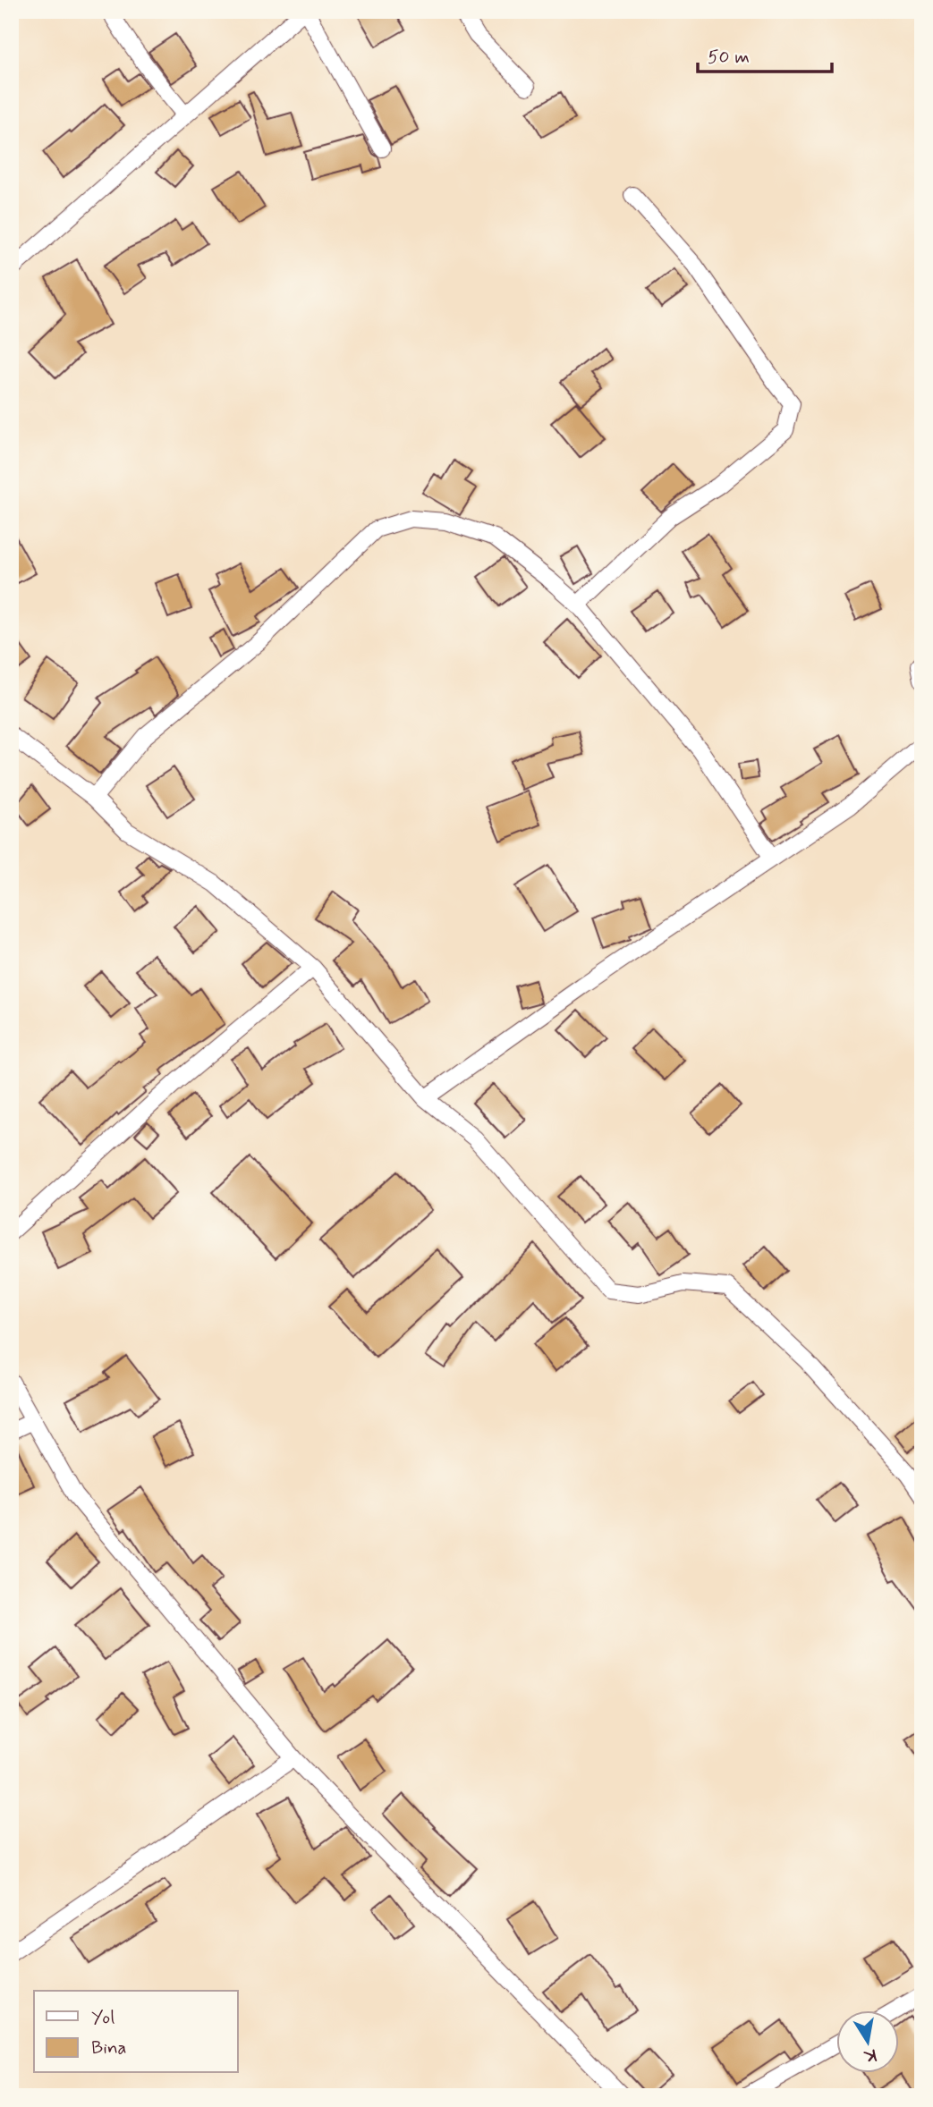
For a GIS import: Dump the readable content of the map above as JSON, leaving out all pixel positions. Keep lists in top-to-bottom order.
{
  "legend": ["Yol", "Bina"],
  "scale_bar": "50 m",
  "north": "bottom"
}
